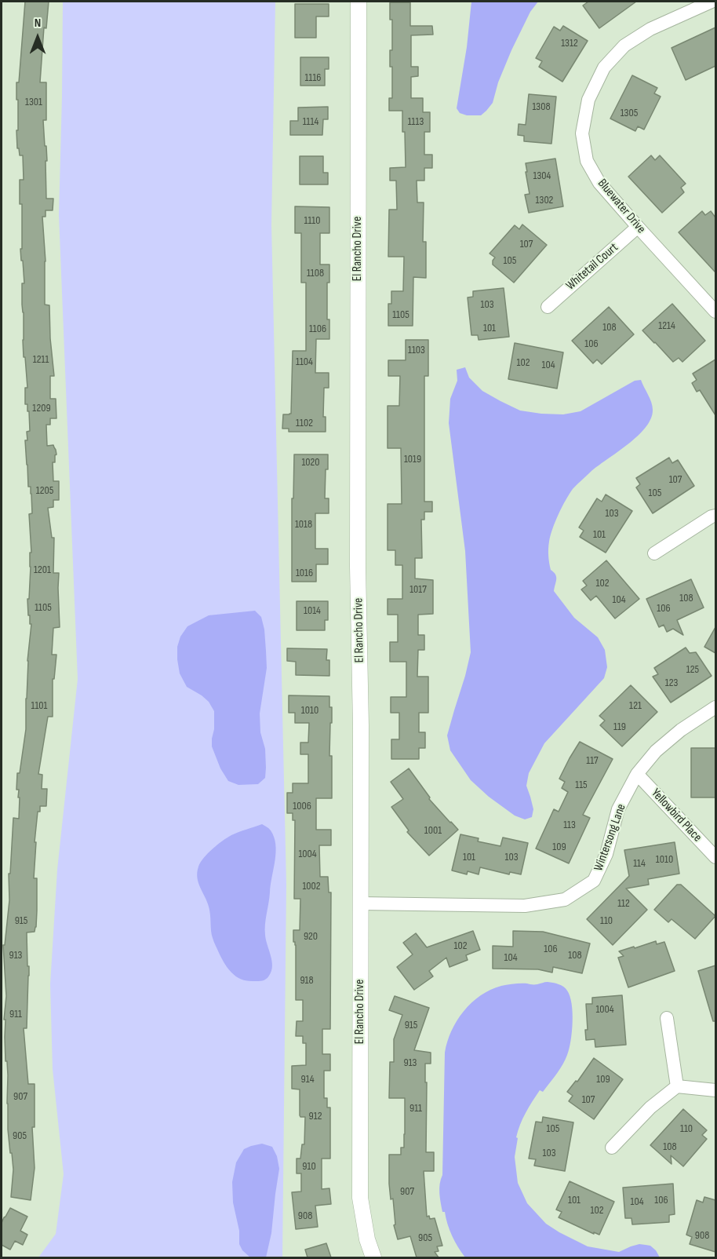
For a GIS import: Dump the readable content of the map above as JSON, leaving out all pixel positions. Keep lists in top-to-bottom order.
{
  "streets": {
    "street": [
      "Bluewater Drive",
      "El Rancho Drive",
      "Whitetail Court",
      "Yellowbird Place",
      "Wintersong Lane"
    ]
  },
  "crossings": [
    ["Bluewater Drive", "Whitetail Court"],
    ["El Rancho Drive", "Wintersong Lane"],
    ["Yellowbird Place", "Wintersong Lane"]
  ],
  "house_numbers": [
    "1312",
    "1116",
    "1301",
    "1308",
    "1305",
    "1114",
    "1113",
    "1304",
    "1302",
    "1110",
    "107",
    "105",
    "1108",
    "103",
    "1105",
    "1214",
    "108",
    "101",
    "1106",
    "106",
    "1103",
    "1211",
    "1104",
    "102",
    "104",
    "1209",
    "1102",
    "1019",
    "1020",
    "107",
    "1205",
    "105",
    "103",
    "1018",
    "101",
    "1201",
    "1016",
    "102",
    "1017",
    "108",
    "104",
    "1105",
    "106",
    "1014",
    "125",
    "123",
    "1101",
    "121",
    "1010",
    "119",
    "117",
    "115",
    "1006",
    "113",
    "1001",
    "109",
    "1004",
    "101",
    "103",
    "1010",
    "114",
    "1002",
    "112",
    "915",
    "110",
    "920",
    "102",
    "106",
    "913",
    "108",
    "104",
    "918",
    "1004",
    "911",
    "915",
    "913",
    "914",
    "109",
    "907",
    "107",
    "911",
    "912",
    "105",
    "110",
    "905",
    "108",
    "103",
    "910",
    "907",
    "101",
    "106",
    "104",
    "102",
    "908",
    "908",
    "905"
  ],
  "north": "top"
}
